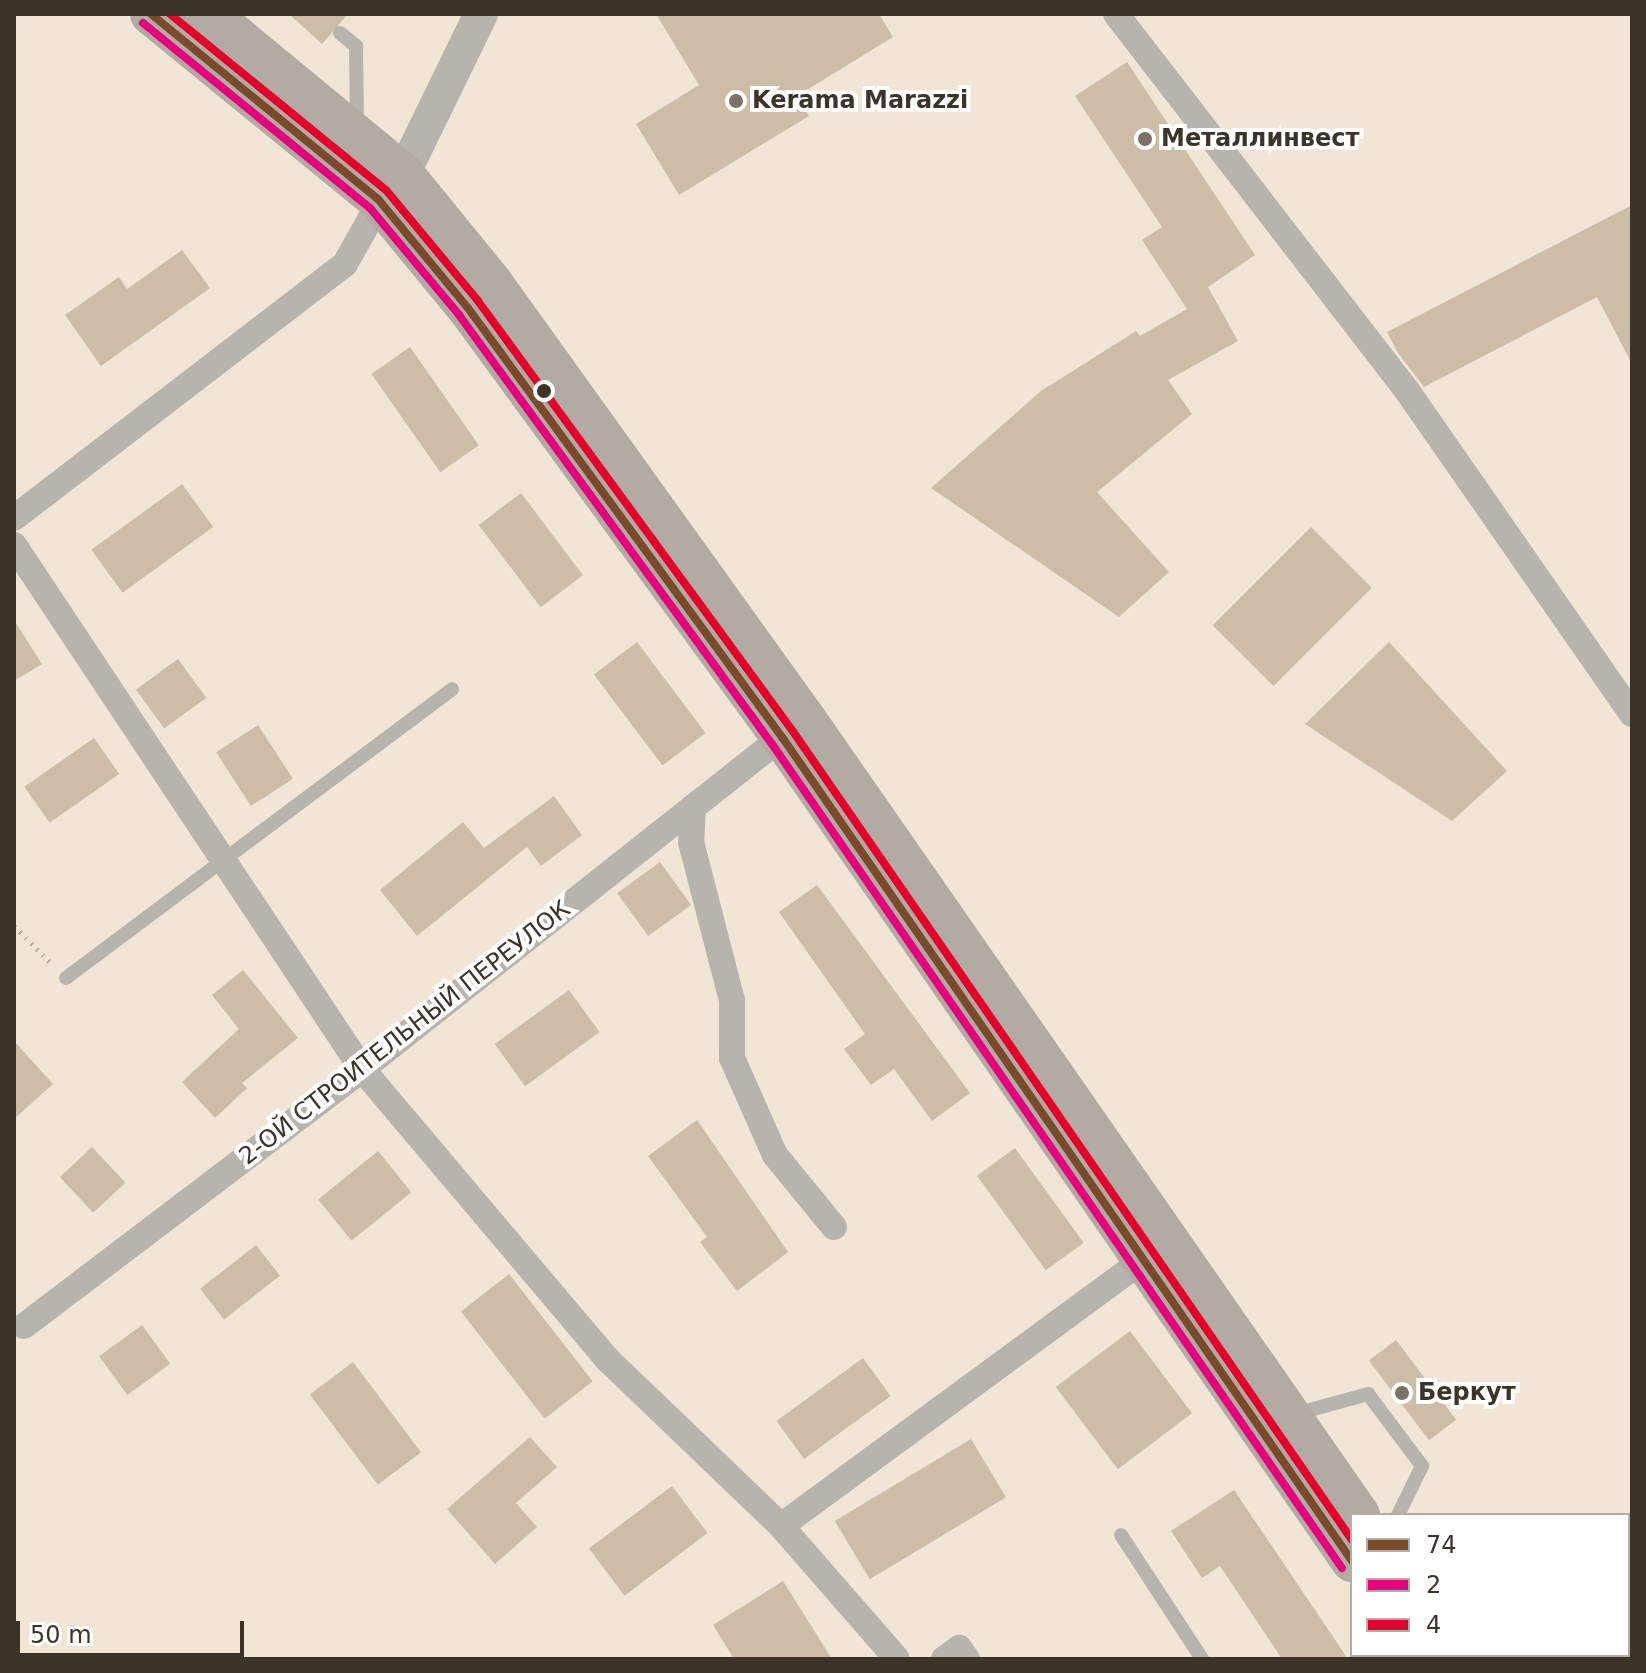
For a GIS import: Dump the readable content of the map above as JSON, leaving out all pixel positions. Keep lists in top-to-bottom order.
{
  "streets": {
    "street": ["2-ОЙ СТРОИТЕЛЬНЫЙ ПЕРЕУЛОК"]
  },
  "places": ["Kerama Marazzi", "Металлинвест", "Беркут"],
  "lines": ["transit line 74", "transit line 4", "transit line 2"],
  "legend": ["74", "2", "4"],
  "scale_bar": "50 m"
}
